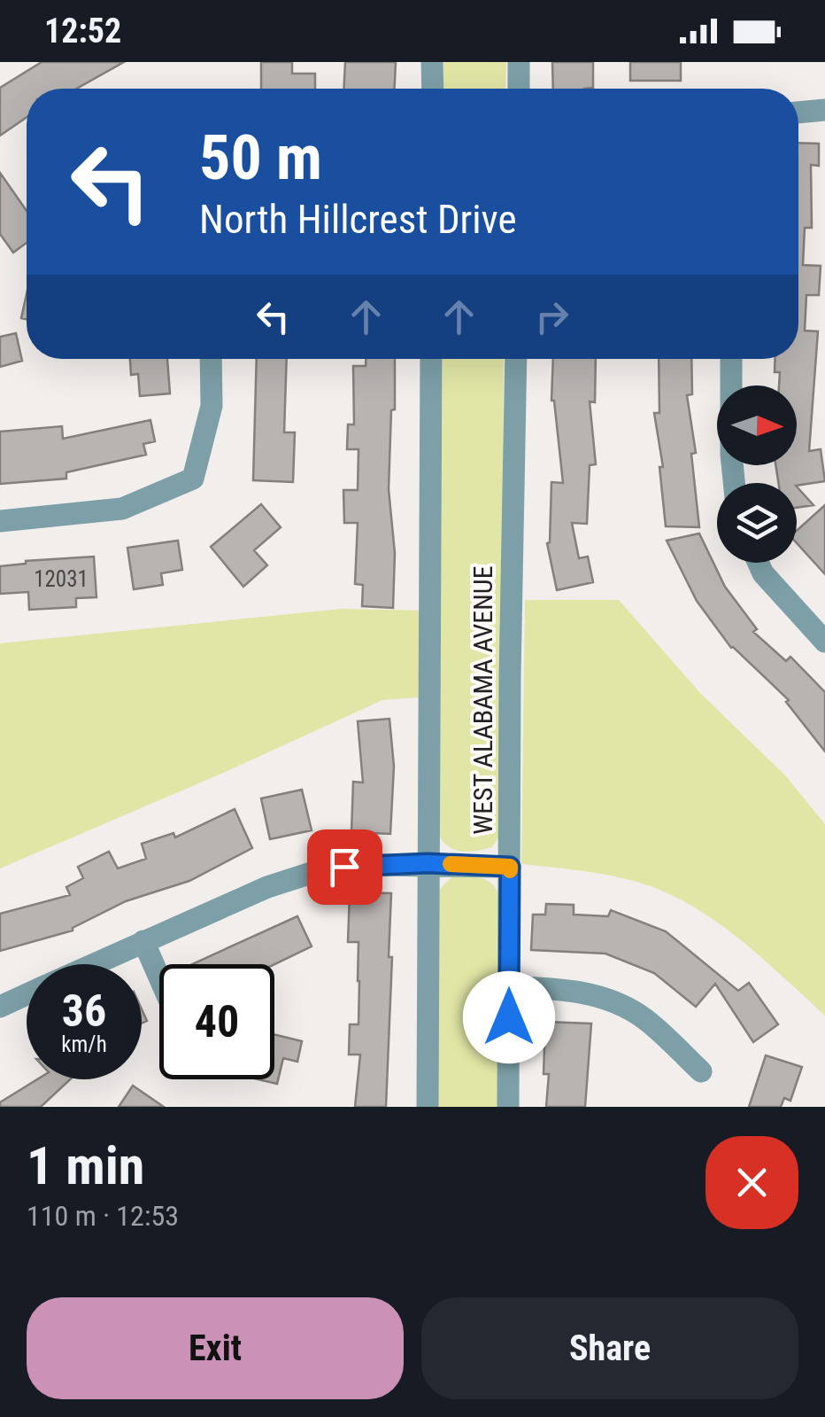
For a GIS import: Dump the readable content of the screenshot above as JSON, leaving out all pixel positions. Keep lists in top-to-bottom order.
{
  "streets": {
    "street": ["WEST ALABAMA AVENUE"]
  },
  "house_numbers": ["12031"],
  "north": "right",
  "page": {
    "status": "12:52",
    "turn": ["50 m", "North Hillcrest Drive"],
    "speed": "36 km/h",
    "limit": "40",
    "heading": ["1 min", "110 m · 12:53"],
    "buttons": ["Exit", "Share"]
  }
}
